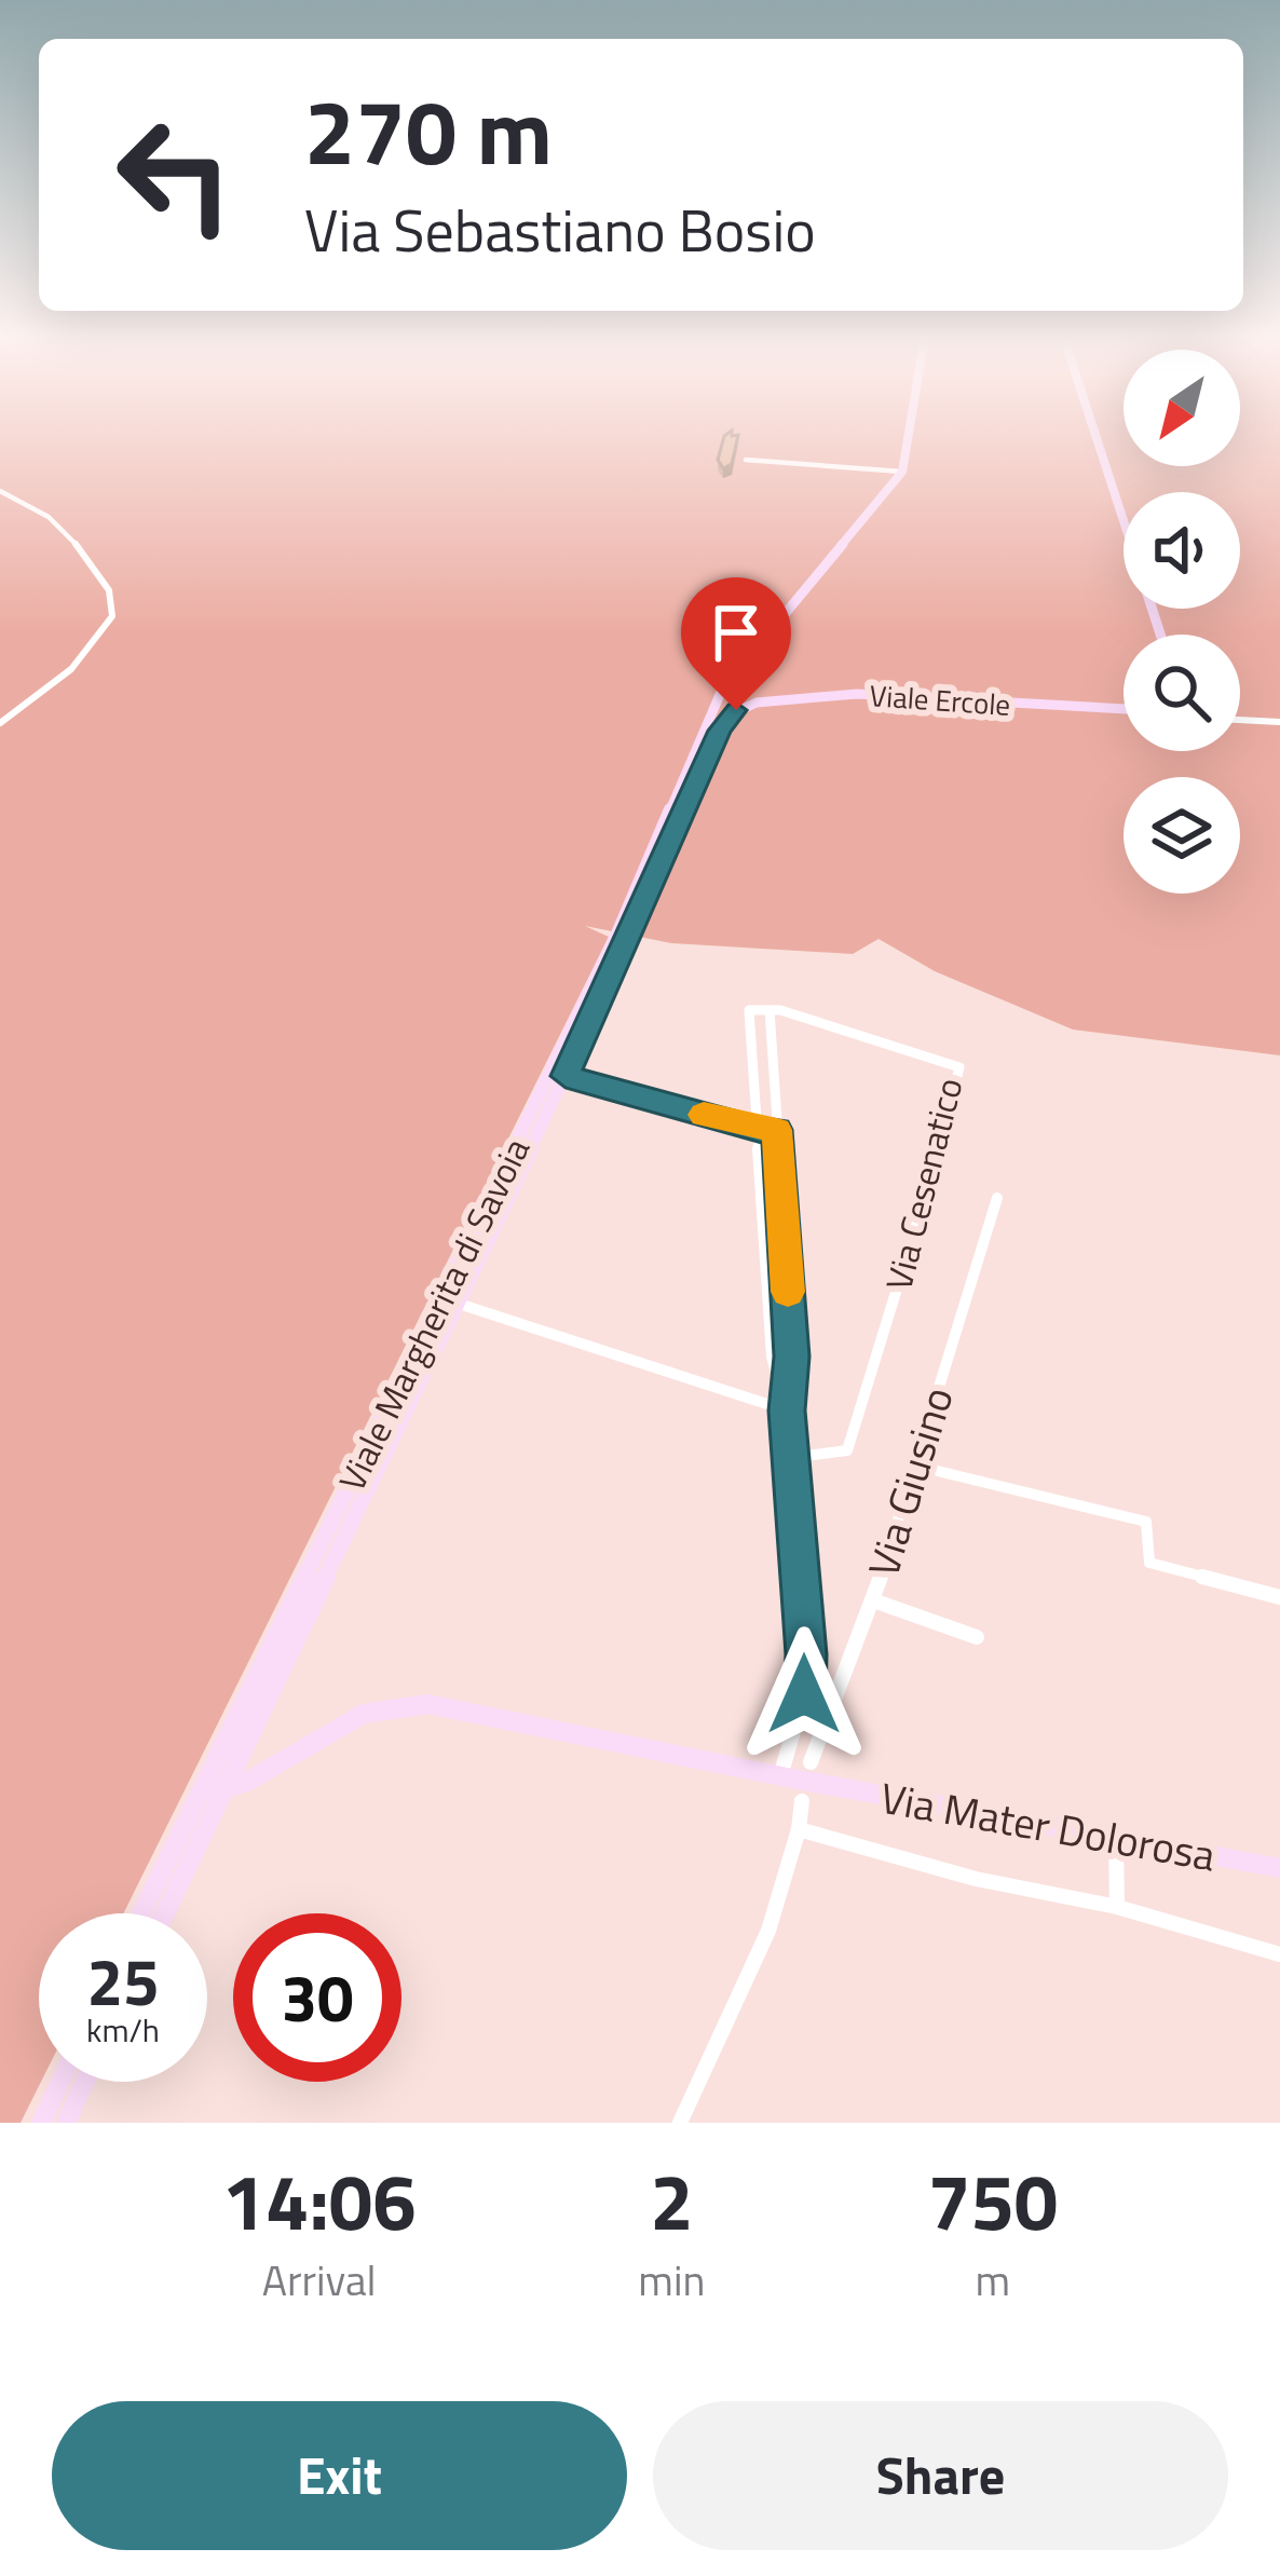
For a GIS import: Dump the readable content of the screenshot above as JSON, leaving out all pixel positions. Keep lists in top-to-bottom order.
{
  "streets": {
    "street": [
      "Viale Ercole",
      "Via Cesenatico",
      "Viale Margherita di Savoia",
      "Via Giusino",
      "Via Mater Dolorosa"
    ]
  },
  "crossings": [
    ["Viale Ercole", "Viale Margherita di Savoia"],
    ["Viale Margherita di Savoia", "Via Mater Dolorosa"]
  ],
  "north": "bottom left",
  "page": {
    "turn": ["270 m", "Via Sebastiano Bosio"],
    "speed": "25 km/h",
    "limit": "30",
    "eta": [
      "14:06",
      "Arrival",
      "2",
      "min",
      "750",
      "m"
    ],
    "buttons": ["Exit", "Share"]
  }
}
